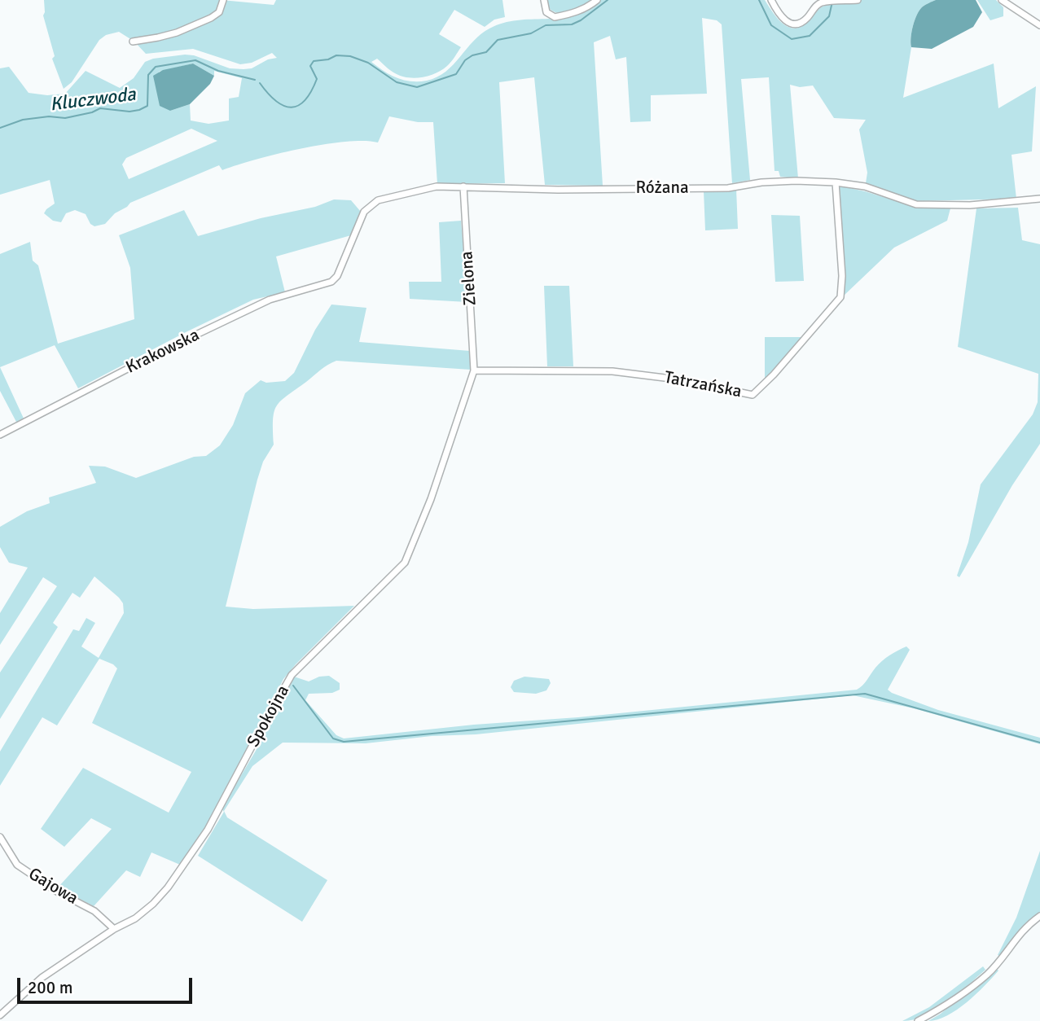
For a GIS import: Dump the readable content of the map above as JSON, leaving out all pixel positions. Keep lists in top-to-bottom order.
{
  "streets": {
    "street": [
      "Różana",
      "Zielona",
      "Krakowska",
      "Tatrzańska",
      "Spokojna",
      "Gajowa"
    ]
  },
  "crossings": [
    ["Różana", "Zielona"],
    ["Różana", "Krakowska"],
    ["Różana", "Tatrzańska"],
    ["Zielona", "Tatrzańska"],
    ["Zielona", "Spokojna"],
    ["Tatrzańska", "Spokojna"],
    ["Spokojna", "Gajowa"]
  ],
  "water": ["Kluczwoda"],
  "scale_bar": "200 m"
}
